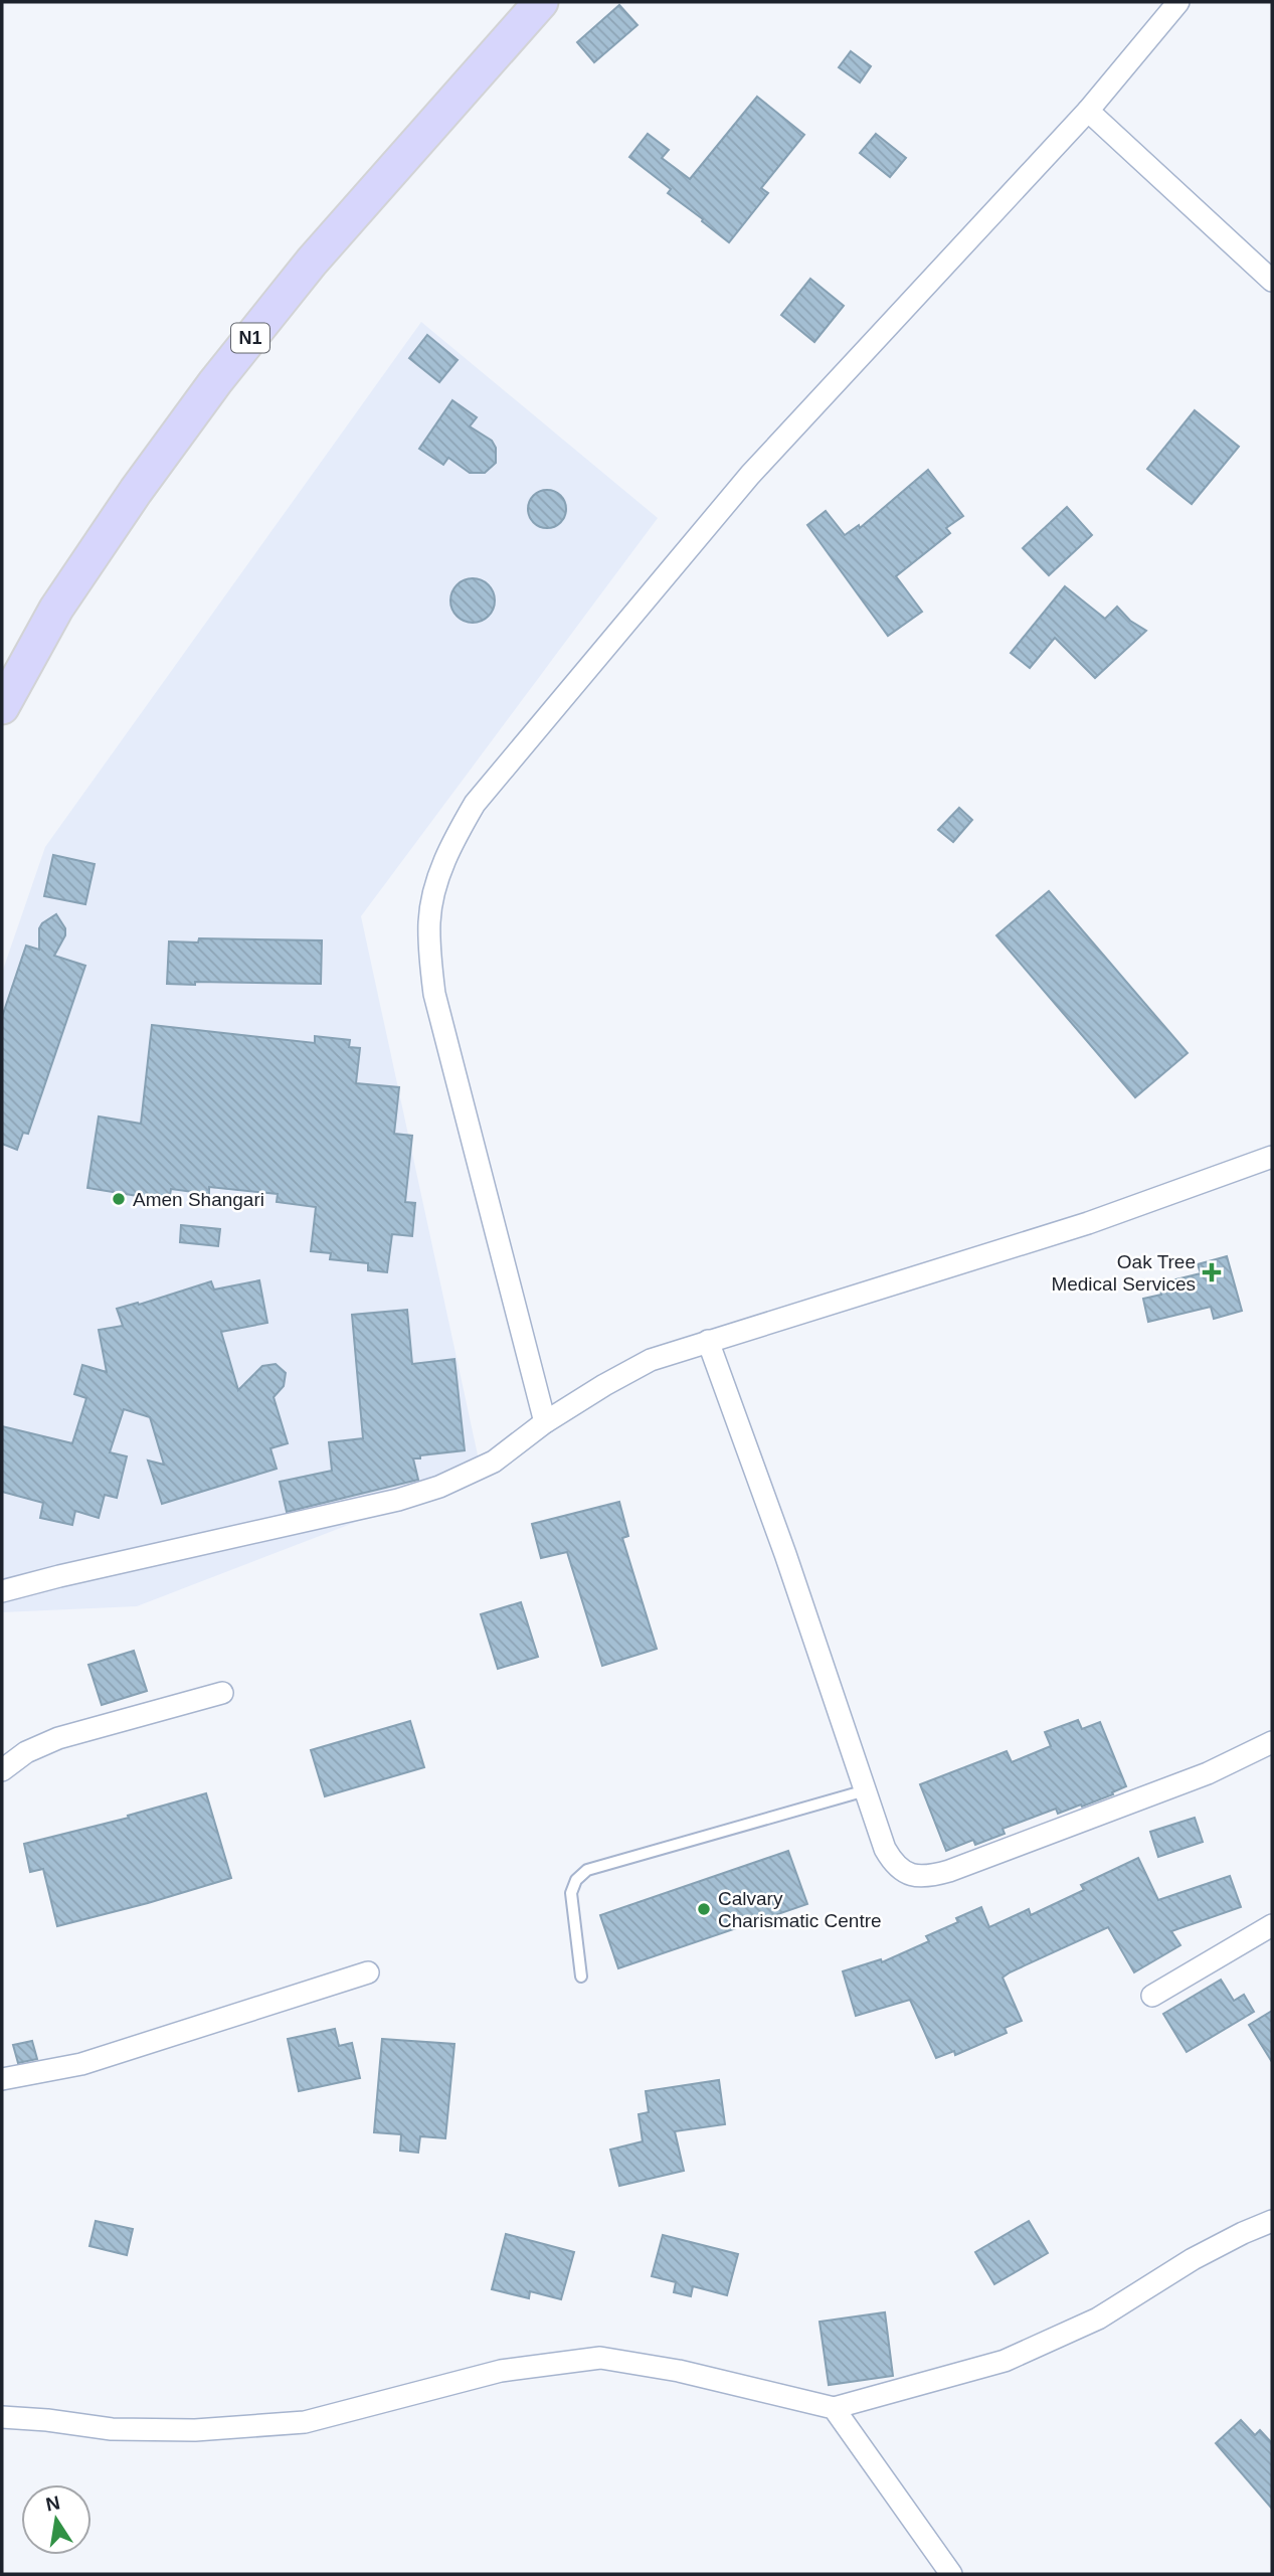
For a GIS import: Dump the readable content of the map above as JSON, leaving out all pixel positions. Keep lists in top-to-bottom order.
{
  "streets": {
    "highway": ["N1"]
  },
  "places": {
    "other": ["Amen Shangari", "Calvary Charismatic Centre"],
    "health": ["Oak Tree Medical Services"]
  },
  "north": "top"
}
